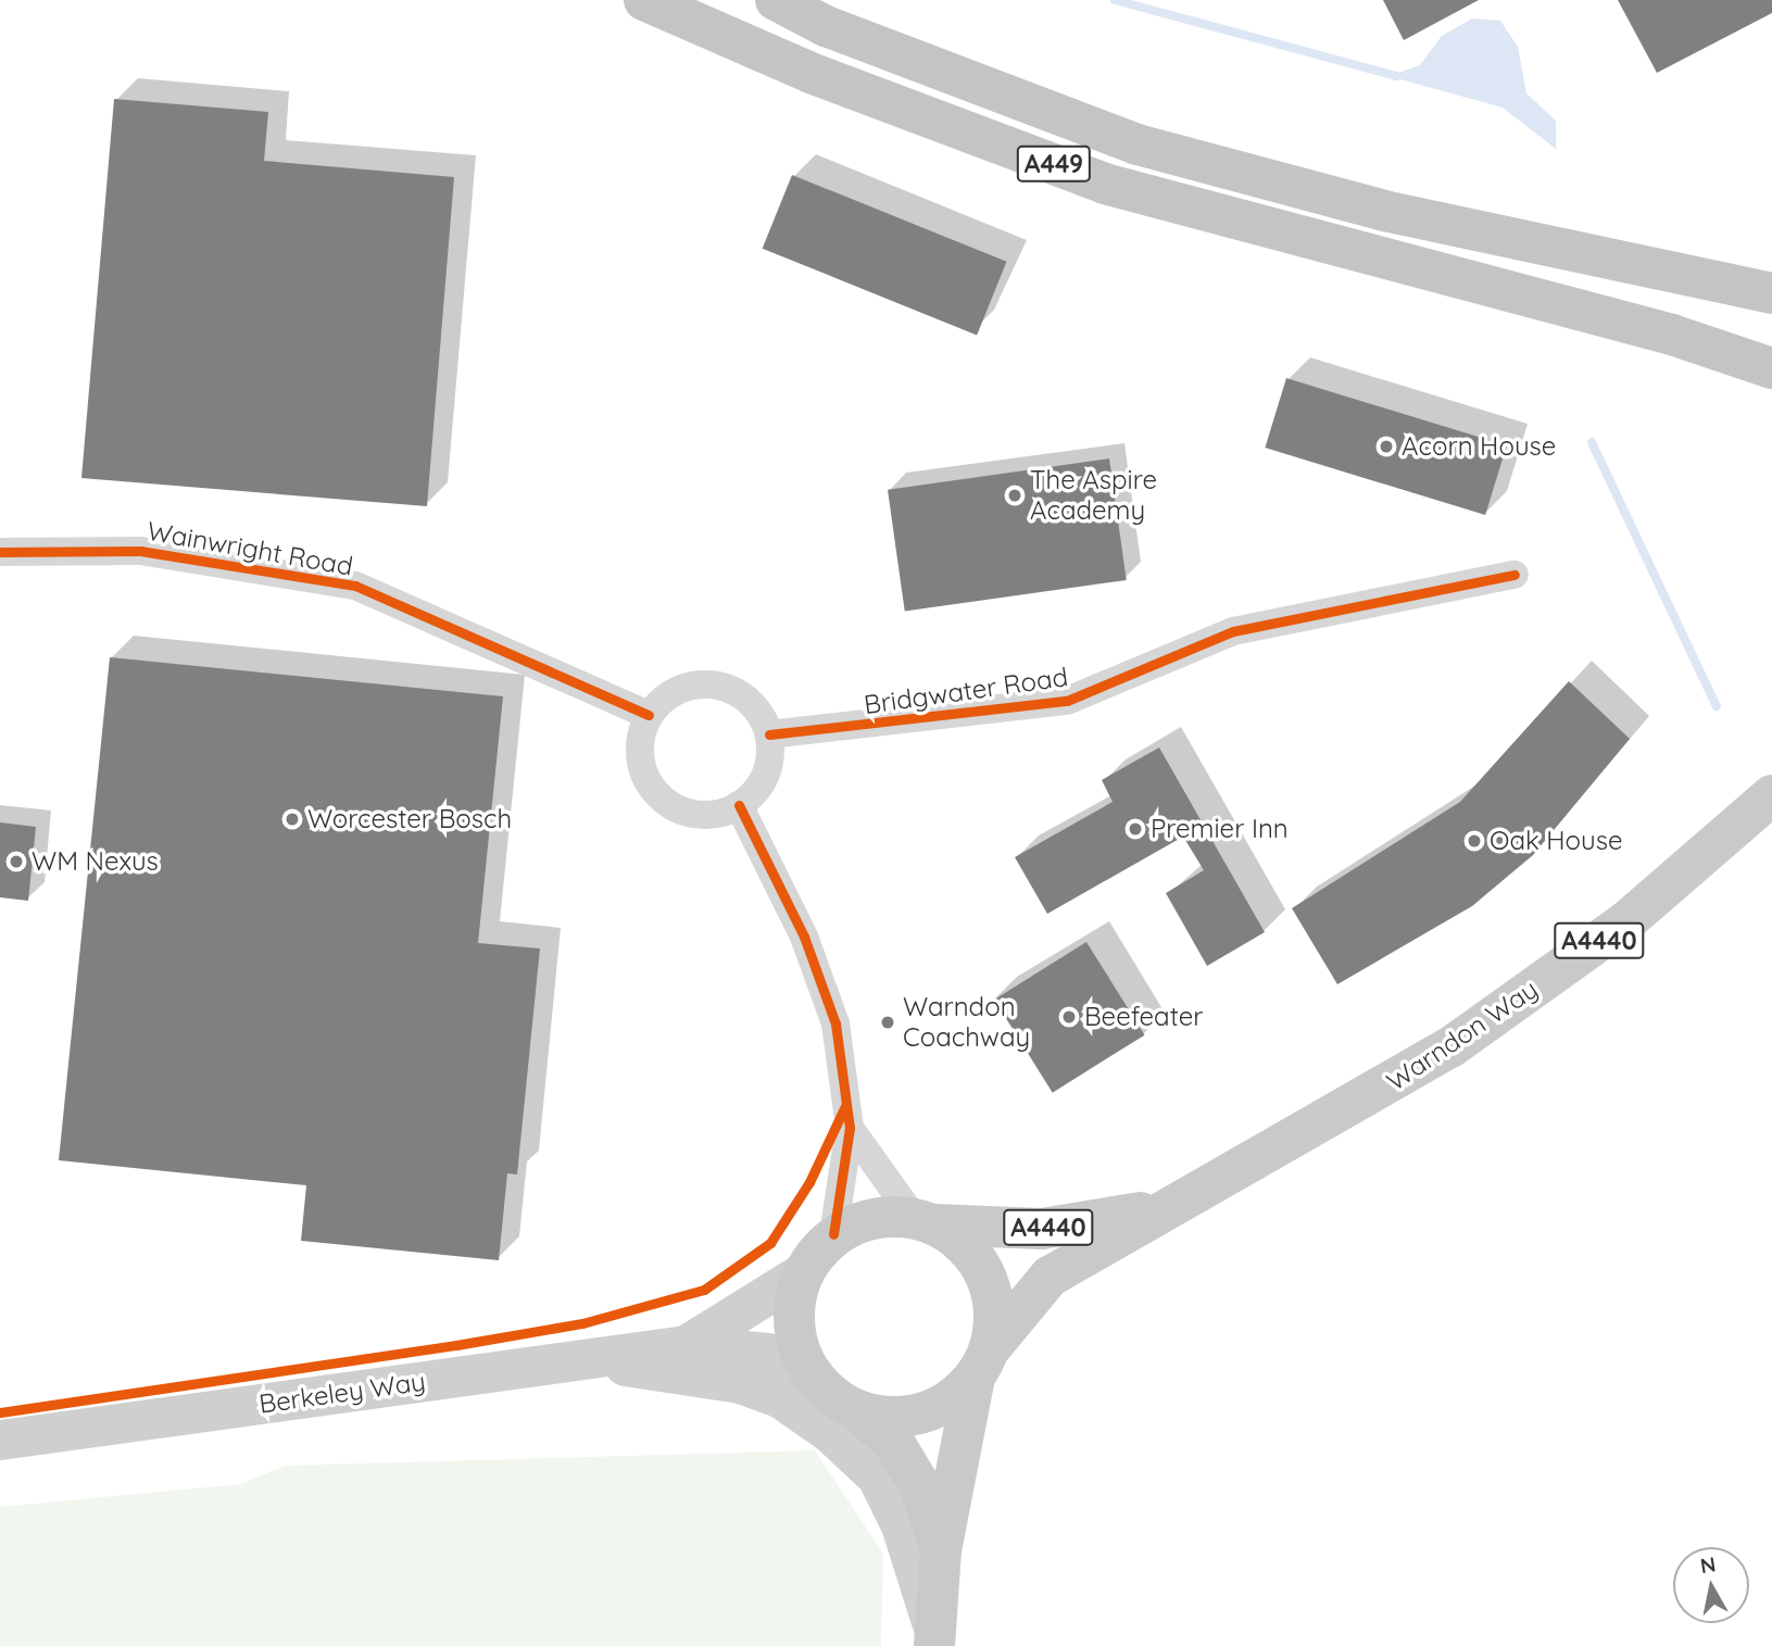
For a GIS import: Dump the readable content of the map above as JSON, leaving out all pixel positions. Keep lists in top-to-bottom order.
{
  "streets": {
    "highway": ["A449"],
    "main road": ["A4440", "Warndon Way", "Berkeley Way"],
    "street": ["Wainwright Road", "Bridgwater Road"]
  },
  "crossings": [
    ["Wainwright Road", "Bridgwater Road"],
    ["A4440", "Warndon Way"],
    ["A4440", "Berkeley Way"],
    ["Warndon Way", "Berkeley Way"]
  ],
  "places": [
    "Acorn House",
    "The Aspire Academy",
    "Worcester Bosch",
    "Premier Inn",
    "Oak House",
    "WM Nexus",
    "Beefeater",
    "Warndon Coachway"
  ],
  "north": "top"
}
